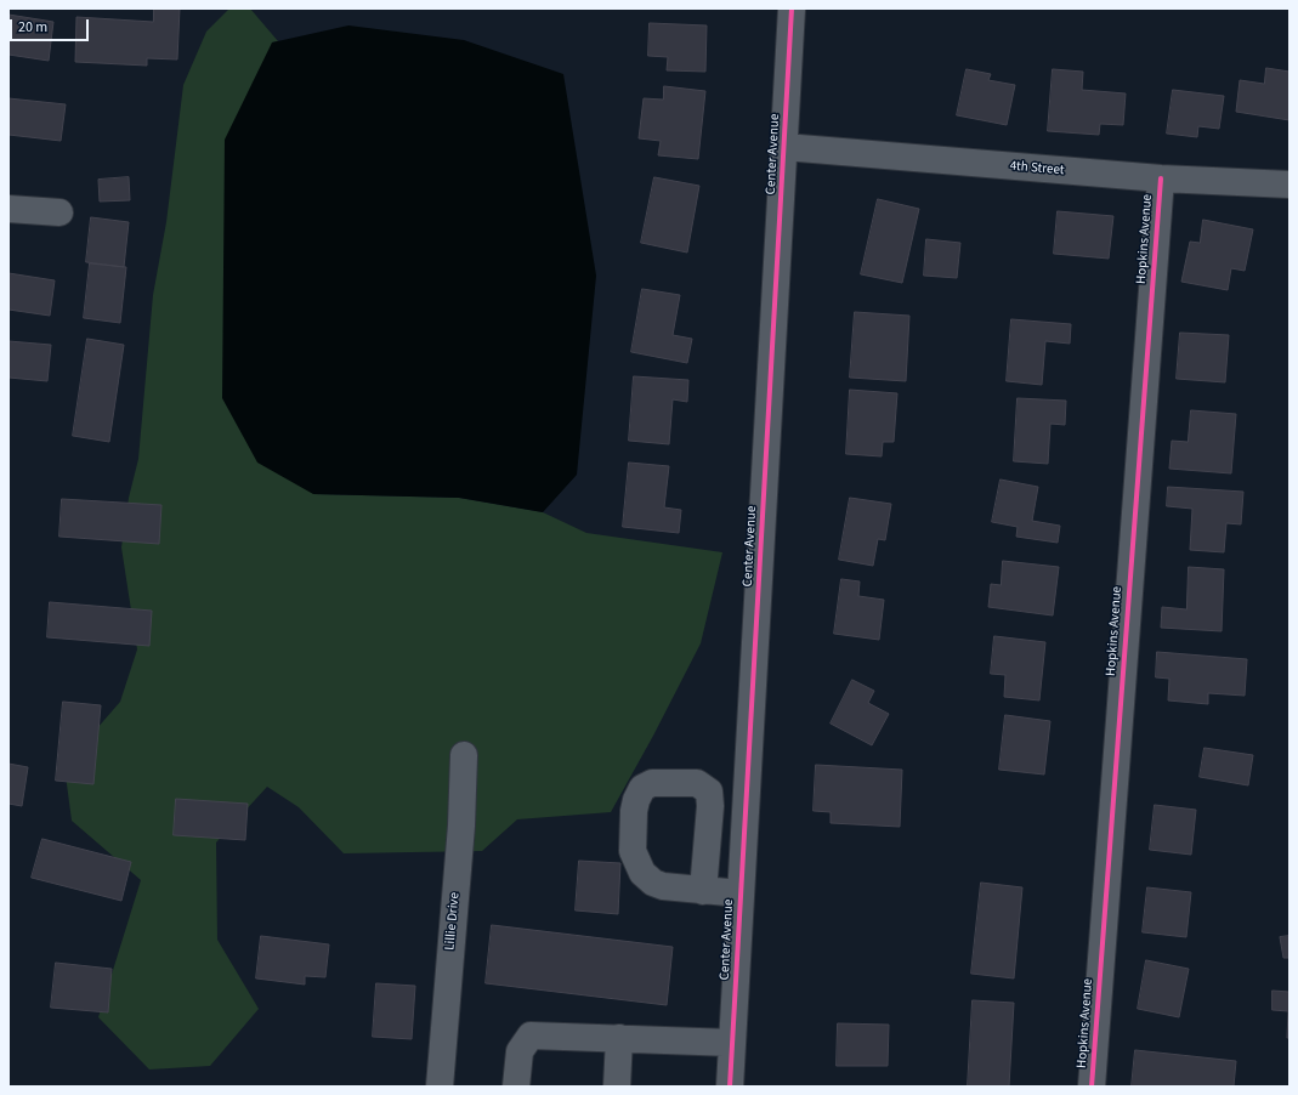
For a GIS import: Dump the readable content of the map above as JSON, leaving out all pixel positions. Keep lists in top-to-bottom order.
{
  "streets": {
    "street": [
      "Center Avenue",
      "4th Street",
      "Hopkins Avenue",
      "Lillie Drive"
    ]
  },
  "crossings": [
    ["Center Avenue", "4th Street"],
    ["4th Street", "Hopkins Avenue"]
  ],
  "scale_bar": "20 m"
}
